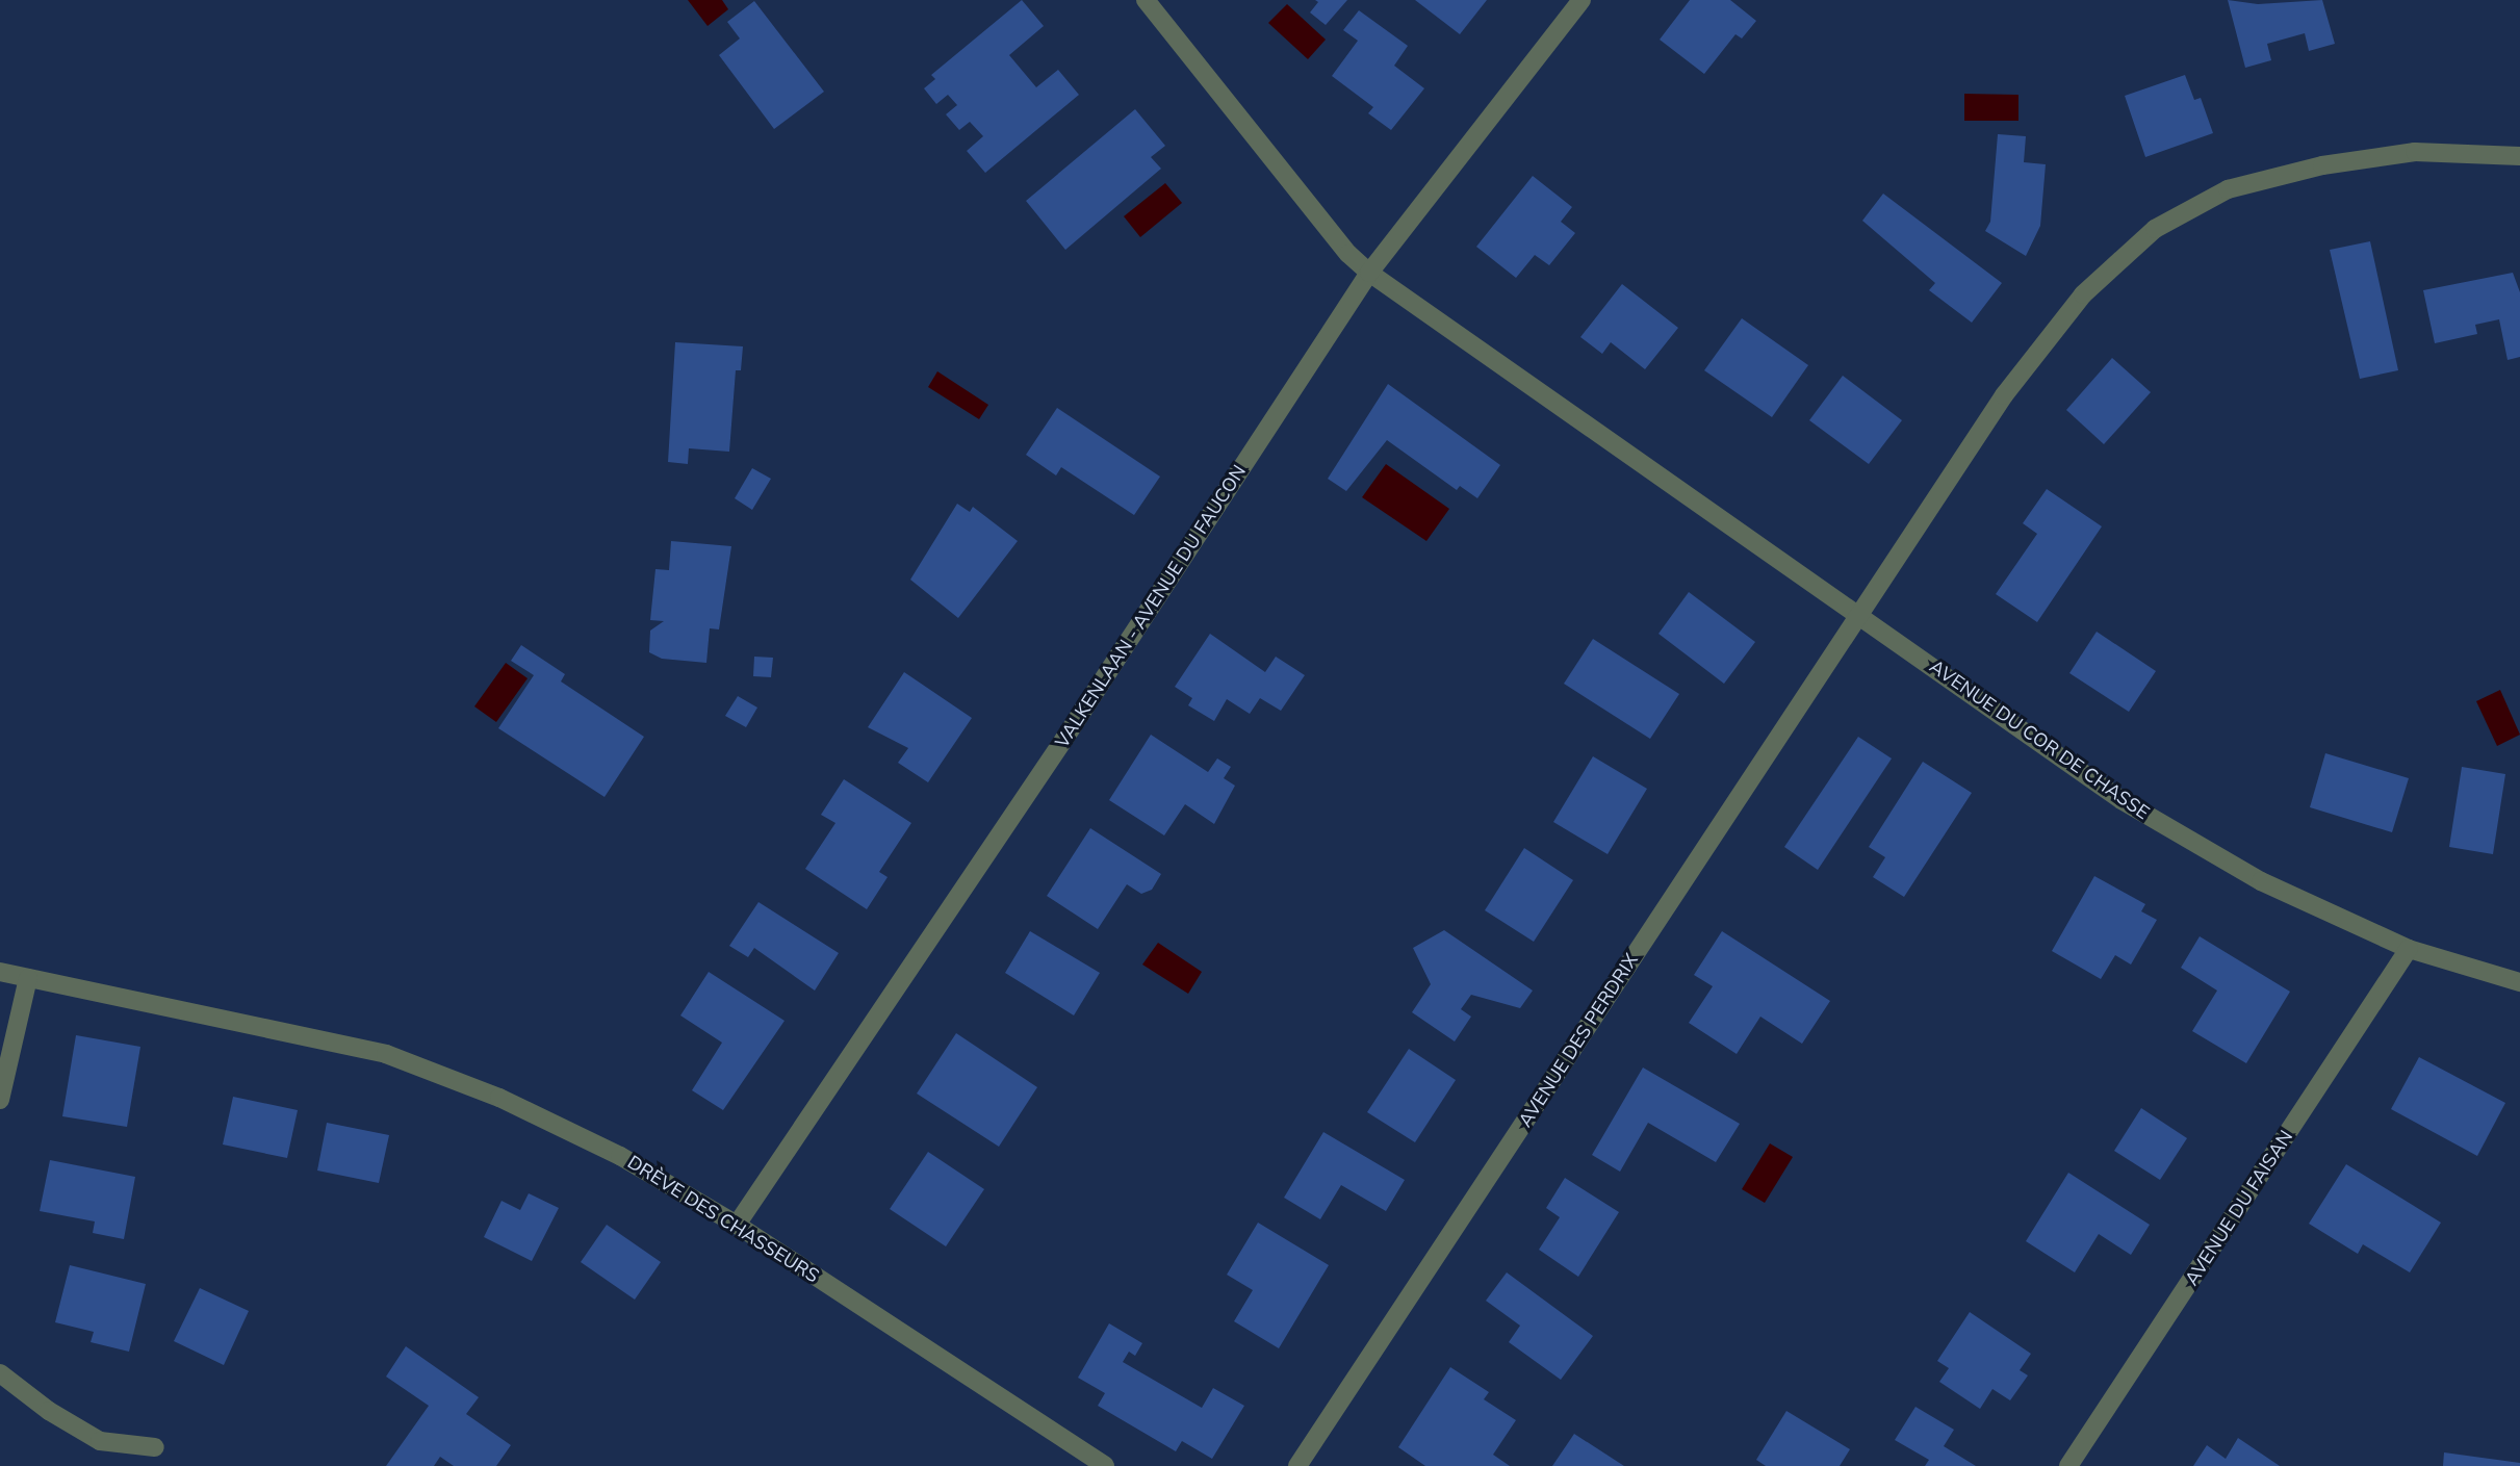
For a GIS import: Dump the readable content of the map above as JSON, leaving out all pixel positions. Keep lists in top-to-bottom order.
{
  "streets": {
    "street": [
      "VALKENLAAN - AVENUE DU FAUCON",
      "AVENUE DU COR DE CHASSE",
      "AVENUE DES PERDRIX",
      "AVENUE DU FAISAN",
      "DRÈVE DES CHASSEURS"
    ]
  },
  "crossings": [
    ["VALKENLAAN - AVENUE DU FAUCON", "AVENUE DU COR DE CHASSE"],
    ["VALKENLAAN - AVENUE DU FAUCON", "DRÈVE DES CHASSEURS"],
    ["AVENUE DU COR DE CHASSE", "AVENUE DES PERDRIX"],
    ["AVENUE DU COR DE CHASSE", "AVENUE DU FAISAN"]
  ]
}
